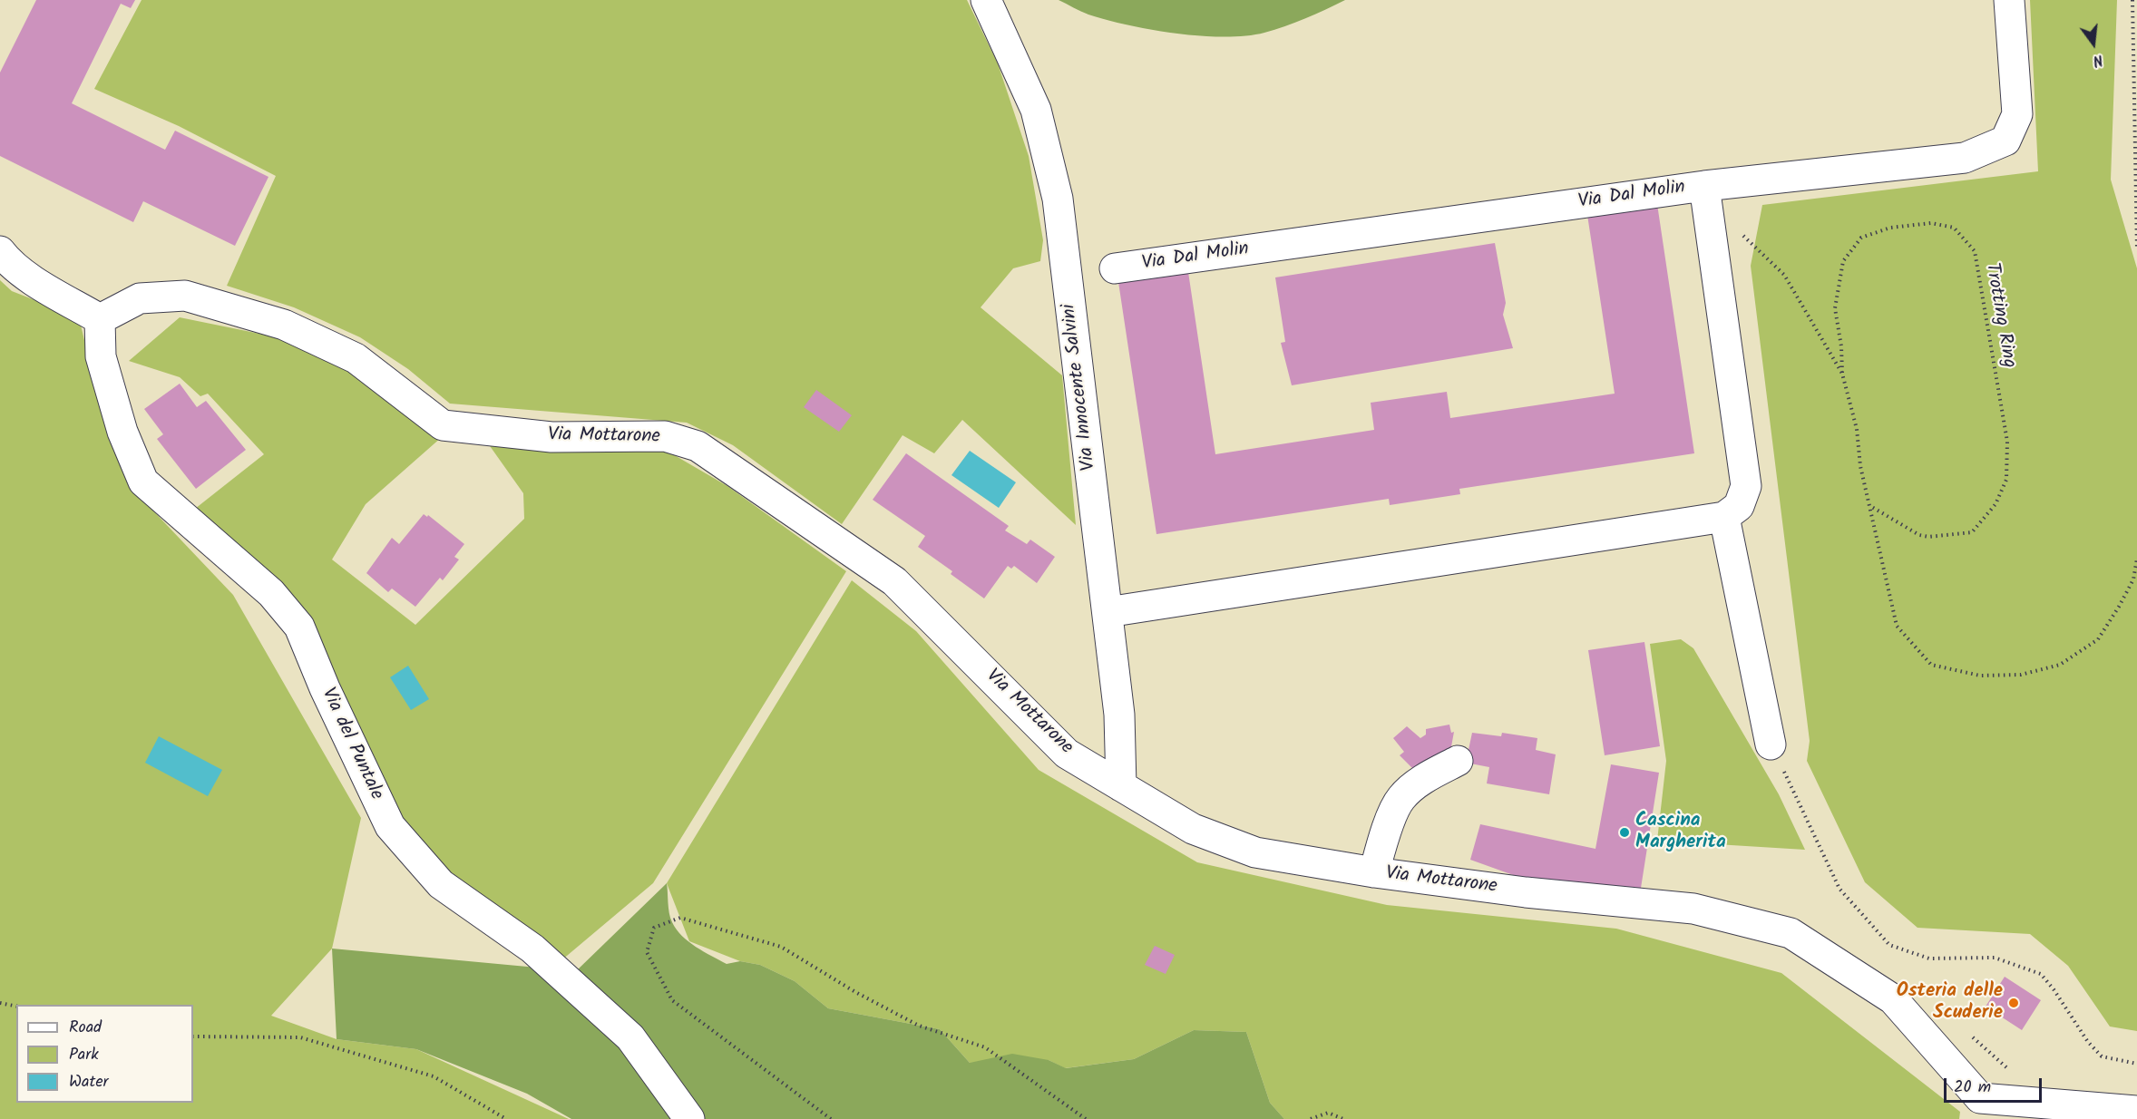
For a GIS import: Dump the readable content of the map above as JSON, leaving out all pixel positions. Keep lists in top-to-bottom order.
{
  "streets": {
    "street": [
      "Via Dal Molin",
      "Via Innocente Salvini",
      "Via Mottarone",
      "Via del Puntale"
    ],
    "path": ["Trotting Ring"]
  },
  "crossings": [
    ["Via Innocente Salvini", "Via Mottarone"],
    ["Via Mottarone", "Via del Puntale"]
  ],
  "places": ["Cascina Margherita", "Osteria delle Scuderie"],
  "legend": ["Road", "Park", "Water"],
  "scale_bar": "20 m",
  "north": "bottom"
}
